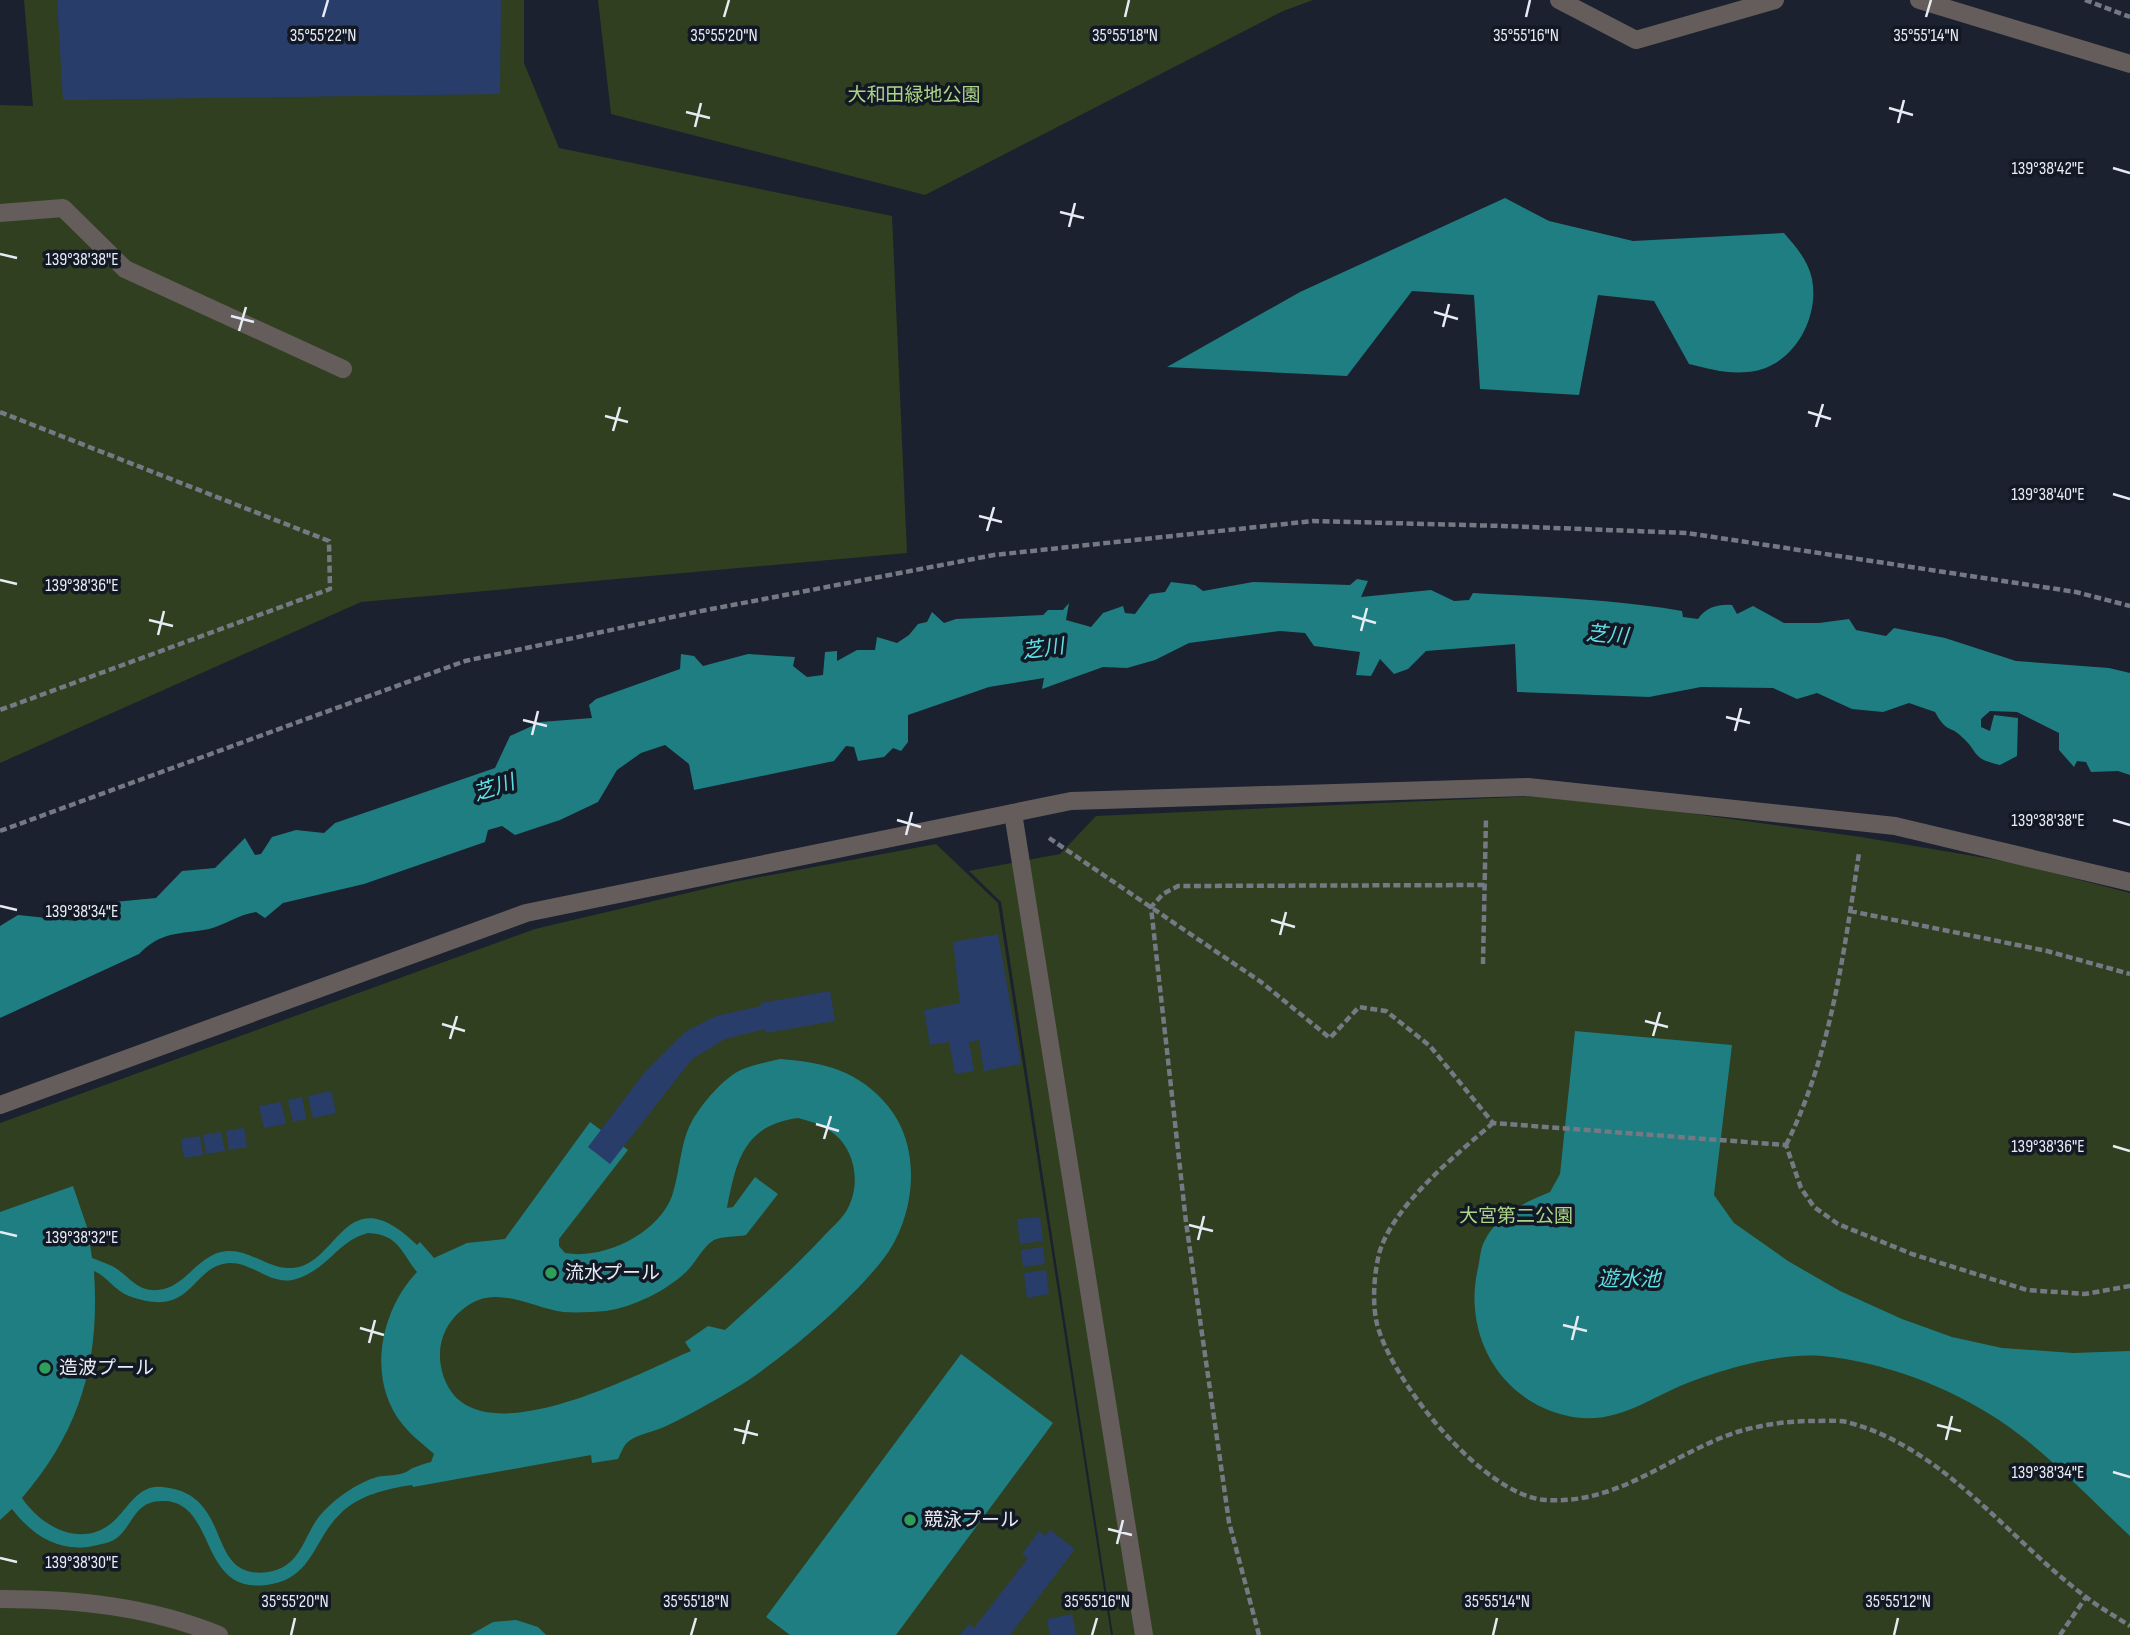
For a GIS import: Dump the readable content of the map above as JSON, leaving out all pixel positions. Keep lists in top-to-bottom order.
{
  "water": ["芝川", "遊水池"],
  "parks": ["大和田緑地公園", "大宮第二公園"],
  "places": ["流水プール", "造波プール", "競泳プール"],
  "coordinates": [
    "35°55'20\"N",
    "35°55'18\"N",
    "35°55'14\"N",
    "35°55'22\"N",
    "35°55'16\"N",
    "139°38'42\"E",
    "139°38'38\"E",
    "139°38'40\"E",
    "139°38'36\"E",
    "139°38'34\"E",
    "139°38'32\"E",
    "139°38'30\"E",
    "35°55'12\"N"
  ]
}
